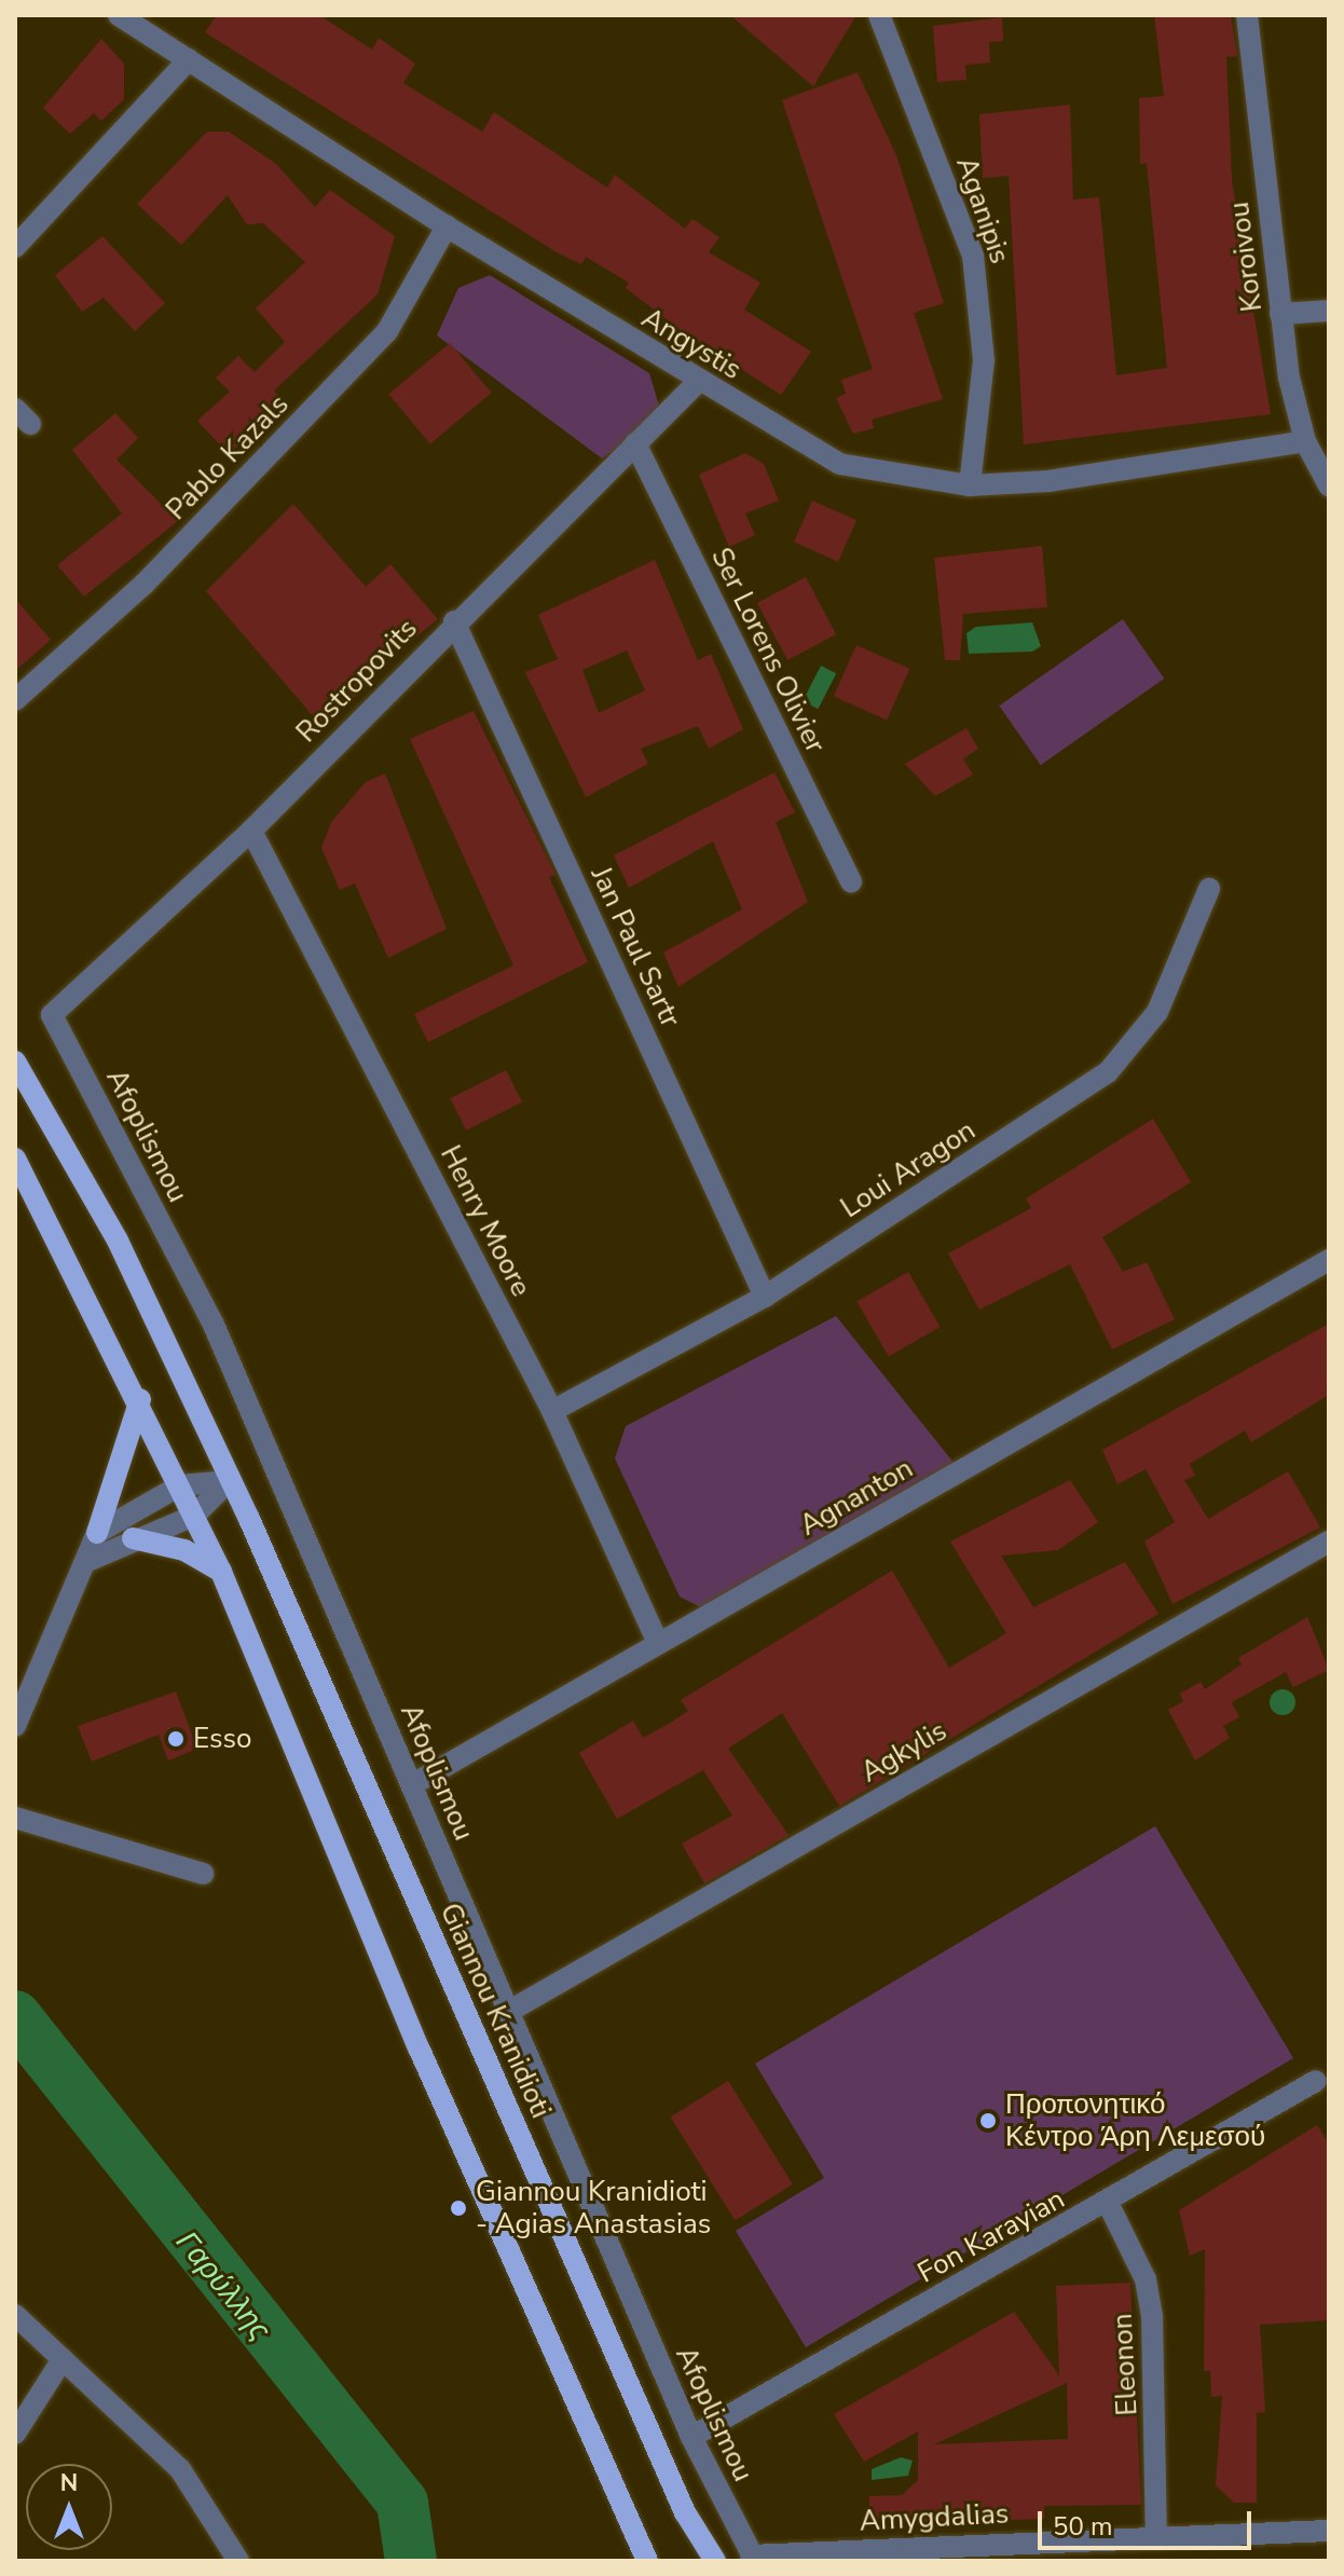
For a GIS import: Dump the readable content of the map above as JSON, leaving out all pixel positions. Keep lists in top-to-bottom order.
{
  "streets": {
    "main road": ["Giannou Kranidioti"],
    "street": [
      "Aganipis",
      "Koroivou",
      "Angystis",
      "Pablo Kazals",
      "Ser Lorens Olivier",
      "Rostropovits",
      "Jan Paul Sartr",
      "Afoplismou",
      "Loui Aragon",
      "Henry Moore",
      "Agnanton",
      "Agkylis",
      "Fon Karayian",
      "Eleonon",
      "Amygdalias"
    ]
  },
  "crossings": [
    ["Aganipis", "Angystis"],
    ["Koroivou", "Angystis"],
    ["Angystis", "Pablo Kazals"],
    ["Angystis", "Rostropovits"],
    ["Ser Lorens Olivier", "Rostropovits"],
    ["Rostropovits", "Jan Paul Sartr"],
    ["Rostropovits", "Afoplismou"],
    ["Rostropovits", "Henry Moore"],
    ["Jan Paul Sartr", "Loui Aragon"],
    ["Afoplismou", "Agnanton"],
    ["Afoplismou", "Agkylis"],
    ["Afoplismou", "Fon Karayian"],
    ["Afoplismou", "Amygdalias"],
    ["Loui Aragon", "Henry Moore"],
    ["Henry Moore", "Agnanton"],
    ["Fon Karayian", "Eleonon"],
    ["Eleonon", "Amygdalias"]
  ],
  "water": ["Γαρύλλης"],
  "places": ["Esso", "Προπονητικό Κέντρο Άρη Λεμεσού", "Giannou Kranidioti - Agias Anastasias"],
  "scale_bar": "50 m",
  "north": "top"
}
